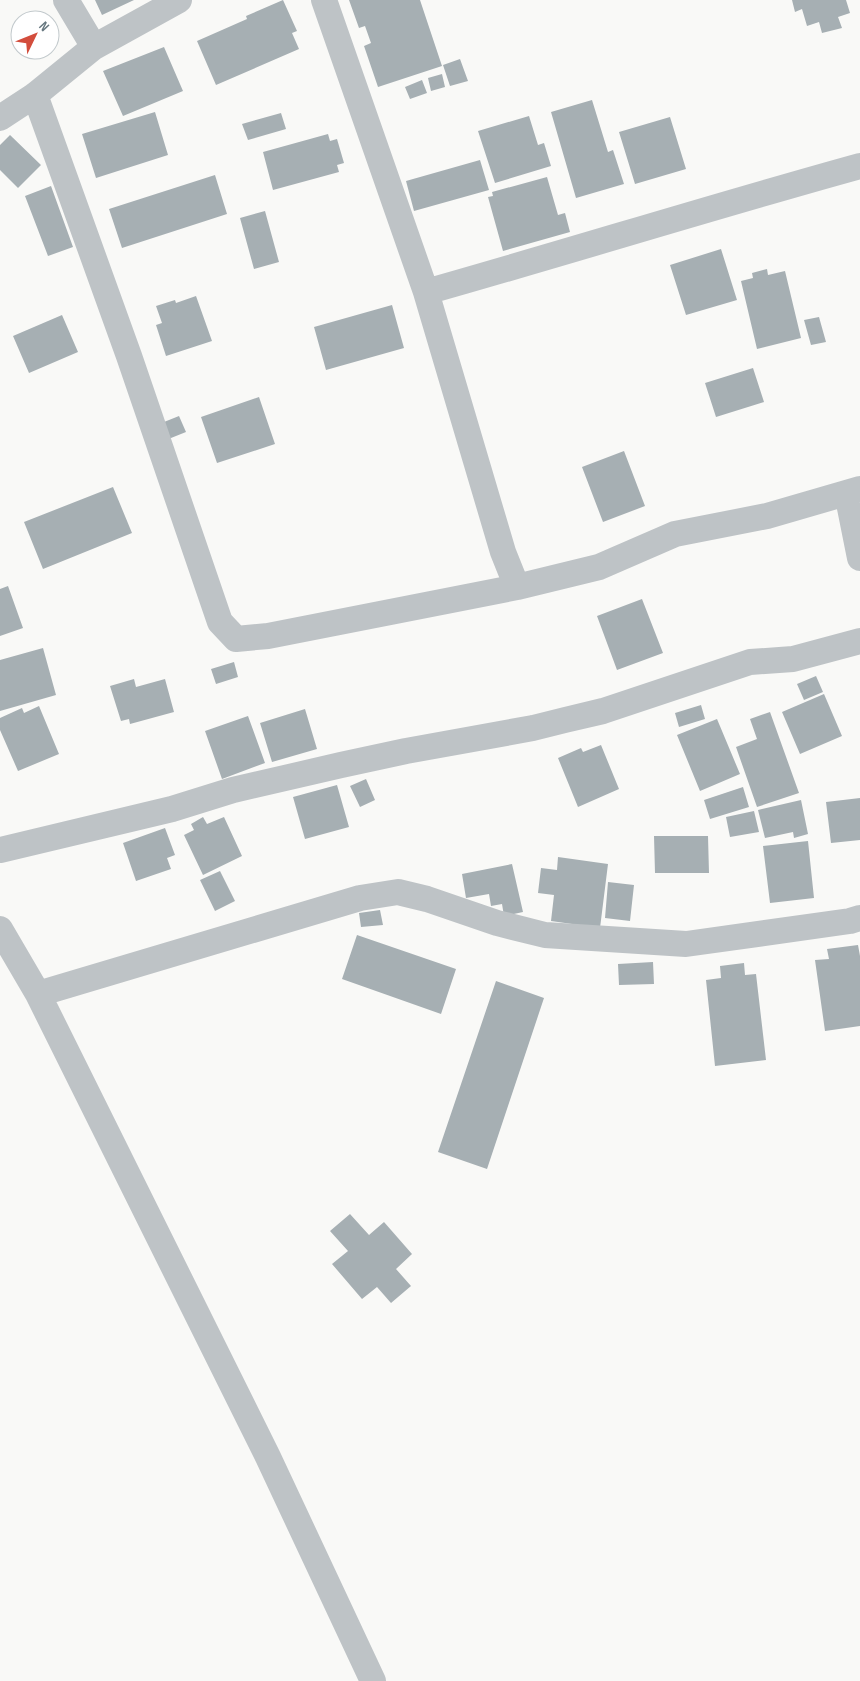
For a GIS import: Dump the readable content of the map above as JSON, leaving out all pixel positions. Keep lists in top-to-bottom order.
{
  "north": "top right"
}
